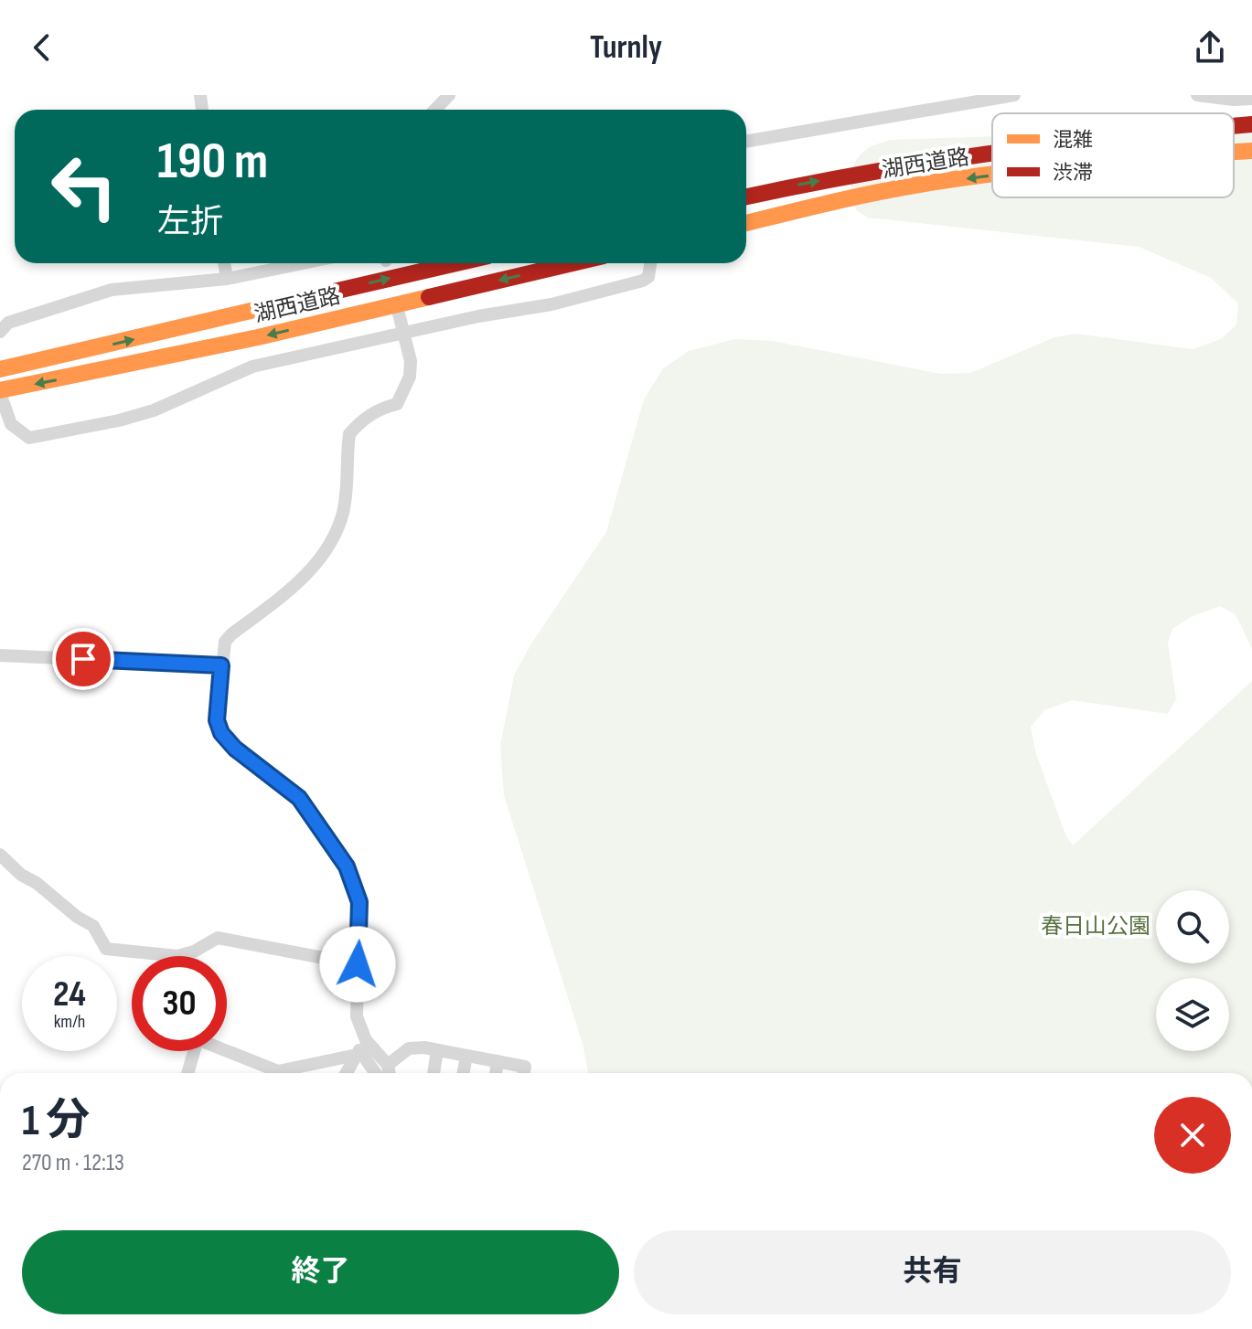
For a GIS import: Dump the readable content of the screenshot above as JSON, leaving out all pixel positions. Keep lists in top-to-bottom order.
{
  "streets": {
    "highway": ["湖西道路"]
  },
  "parks": ["春日山公園"],
  "legend": ["混雑", "渋滞"],
  "page": {
    "header": "Turnly",
    "turn": ["190 m", "左折"],
    "speed": "24 km/h",
    "limit": "30",
    "heading": ["1 分", "270 m · 12:13"],
    "buttons": ["終了", "共有"]
  }
}
